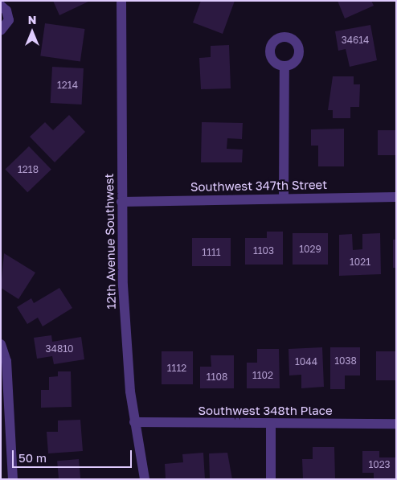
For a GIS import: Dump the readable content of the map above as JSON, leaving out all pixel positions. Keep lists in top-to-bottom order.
{
  "streets": {
    "street": ["Southwest 347th Street", "12th Avenue Southwest", "Southwest 348th Place"]
  },
  "crossings": [
    ["Southwest 347th Street", "12th Avenue Southwest"],
    ["12th Avenue Southwest", "Southwest 348th Place"]
  ],
  "house_numbers": [
    "34614",
    "1214",
    "1218",
    "1029",
    "1103",
    "1111",
    "1021",
    "34810",
    "1038",
    "1044",
    "1112",
    "1102",
    "1108",
    "1023"
  ],
  "scale_bar": "50 m",
  "north": "top"
}
